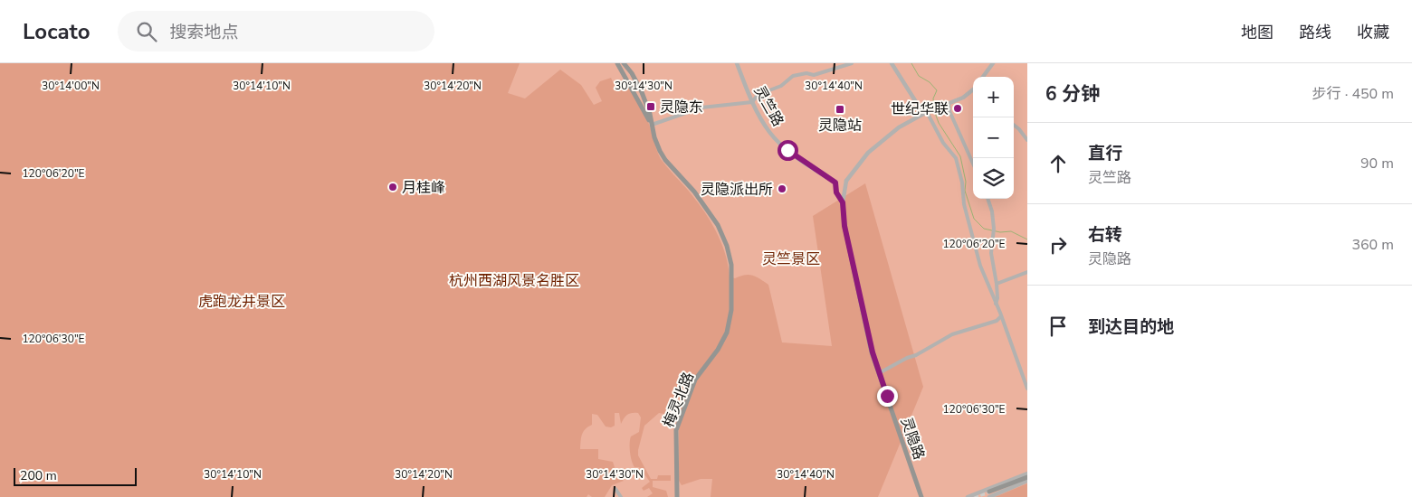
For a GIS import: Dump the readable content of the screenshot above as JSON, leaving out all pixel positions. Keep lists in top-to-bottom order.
{
  "streets": {
    "main road": ["梅灵北路", "灵隐路"],
    "street": ["灵竺路"]
  },
  "parks": ["灵竺景区", "杭州西湖风景名胜区", "虎跑龙井景区"],
  "places": {
    "transit": ["灵隐东", "灵隐站"],
    "other": ["世纪华联", "月桂峰", "灵隐派出所"]
  },
  "scale_bar": "200 m",
  "page": {
    "header": "Locato",
    "search": "搜索地点",
    "nav": ["地图", "路线", "收藏"],
    "heading": ["6 分钟", "步行 · 450 m"],
    "map_buttons": ["+", "−"],
    "list": [
      ["直行", "灵竺路", "90 m"],
      ["右转", "灵隐路", "360 m"],
      "到达目的地"
    ],
    "scale": "200 m"
  },
  "coordinates": [
    "30°14'00\"N",
    "30°14'10\"N",
    "30°14'20\"N",
    "30°14'30\"N",
    "30°14'40\"N",
    "120°06'20\"E",
    "120°06'30\"E"
  ]
}
